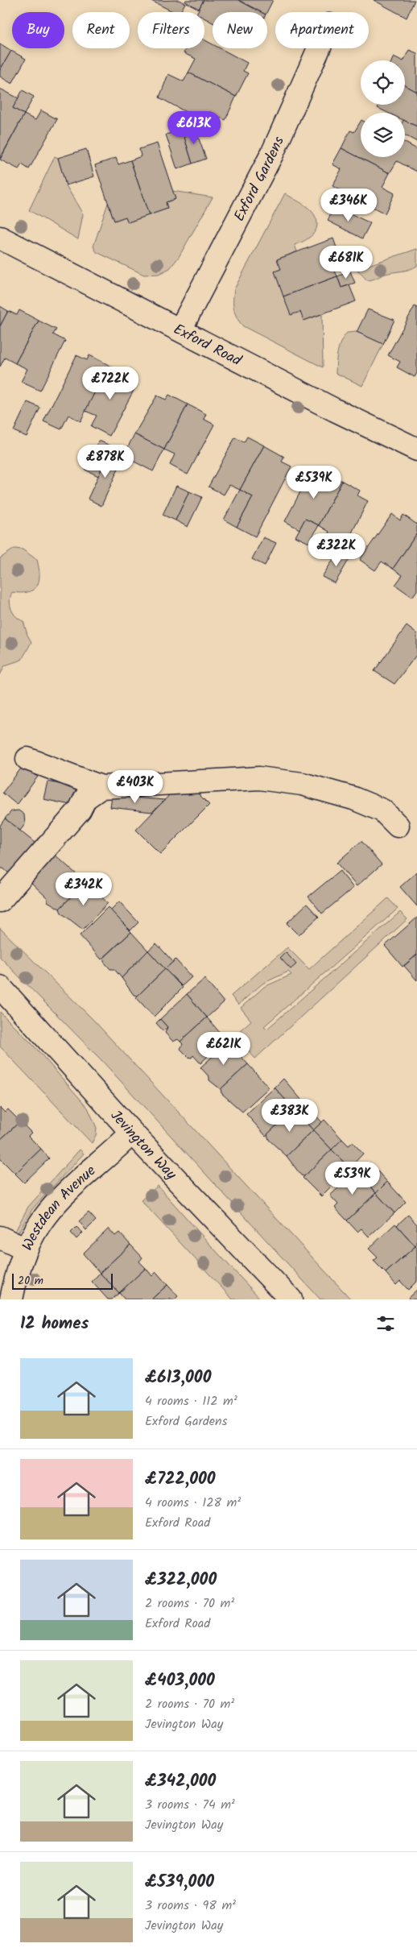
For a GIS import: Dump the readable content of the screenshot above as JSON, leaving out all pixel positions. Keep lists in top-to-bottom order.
{
  "streets": {
    "street": [
      "Exford Gardens",
      "Exford Road",
      "Jevington Way",
      "Westdean Avenue"
    ]
  },
  "crossings": [
    ["Exford Gardens", "Exford Road"],
    ["Jevington Way", "Westdean Avenue"]
  ],
  "scale_bar": "20 m",
  "page": {
    "chip": [
      "Buy",
      "Rent",
      "Filters",
      "New",
      "Apartment"
    ],
    "price": [
      "£613K",
      "£346K",
      "£681K",
      "£722K",
      "£878K",
      "£539K",
      "£322K",
      "£403K",
      "£342K",
      "£621K",
      "£383K",
      "£539K"
    ],
    "scale": "20 m",
    "heading": "12 homes",
    "list": [
      {
        "name": "£613,000",
        "note": "4 rooms · 112 m² · Exford Gardens"
      },
      {
        "name": "£722,000",
        "note": "4 rooms · 128 m² · Exford Road"
      },
      {
        "name": "£322,000",
        "note": "2 rooms · 70 m² · Exford Road"
      },
      {
        "name": "£403,000",
        "note": "2 rooms · 70 m² · Jevington Way"
      },
      {
        "name": "£342,000",
        "note": "3 rooms · 74 m² · Jevington Way"
      },
      {
        "name": "£539,000",
        "note": "3 rooms · 98 m² · Jevington Way"
      }
    ]
  }
}
